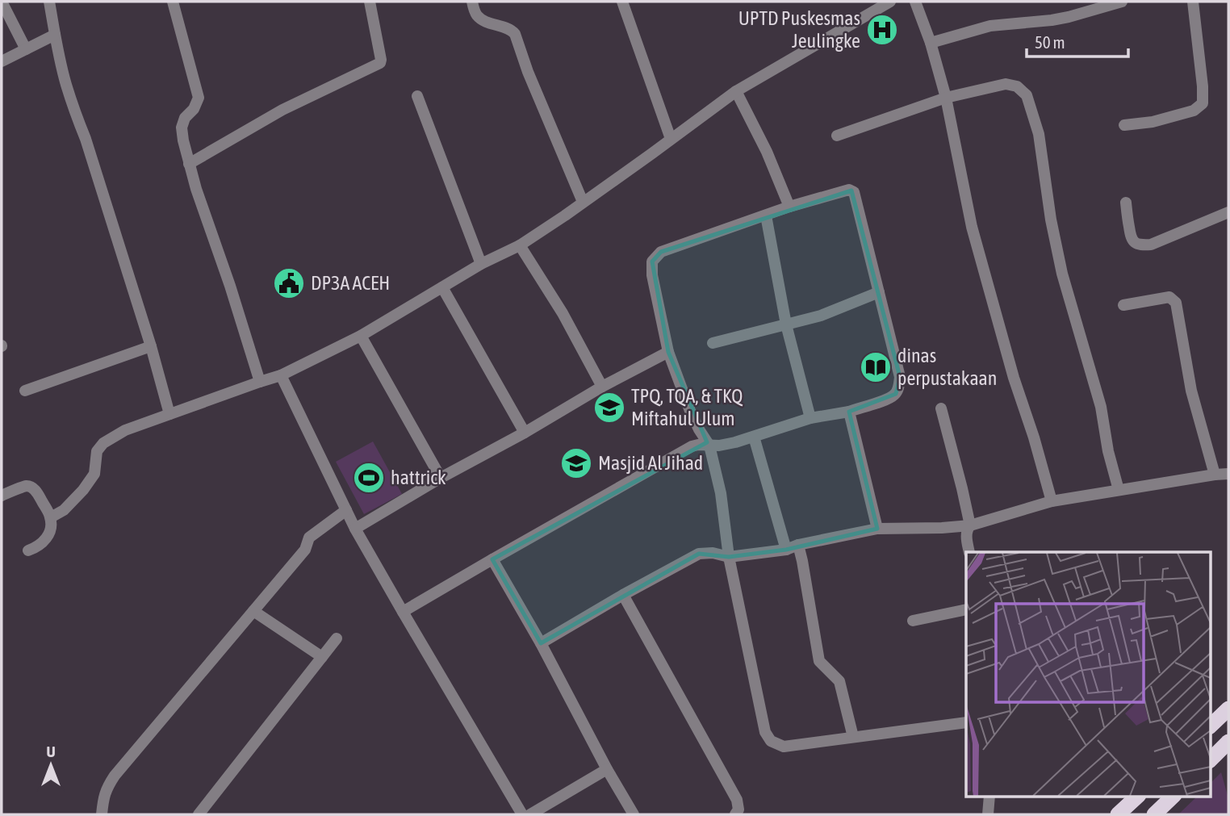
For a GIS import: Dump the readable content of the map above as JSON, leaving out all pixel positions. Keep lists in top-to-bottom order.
{
  "places": {
    "hospital": ["UPTD Puskesmas Jeulingke"],
    "public building": ["DP3A ACEH"],
    "library": ["dinas perpustakaan"],
    "school or university": ["TPQ, TQA, & TKQ Miftahul Ulum", "Masjid Al Jihad"],
    "sports": ["hattrick"]
  },
  "scale_bar": "50 m",
  "north": "top"
}
